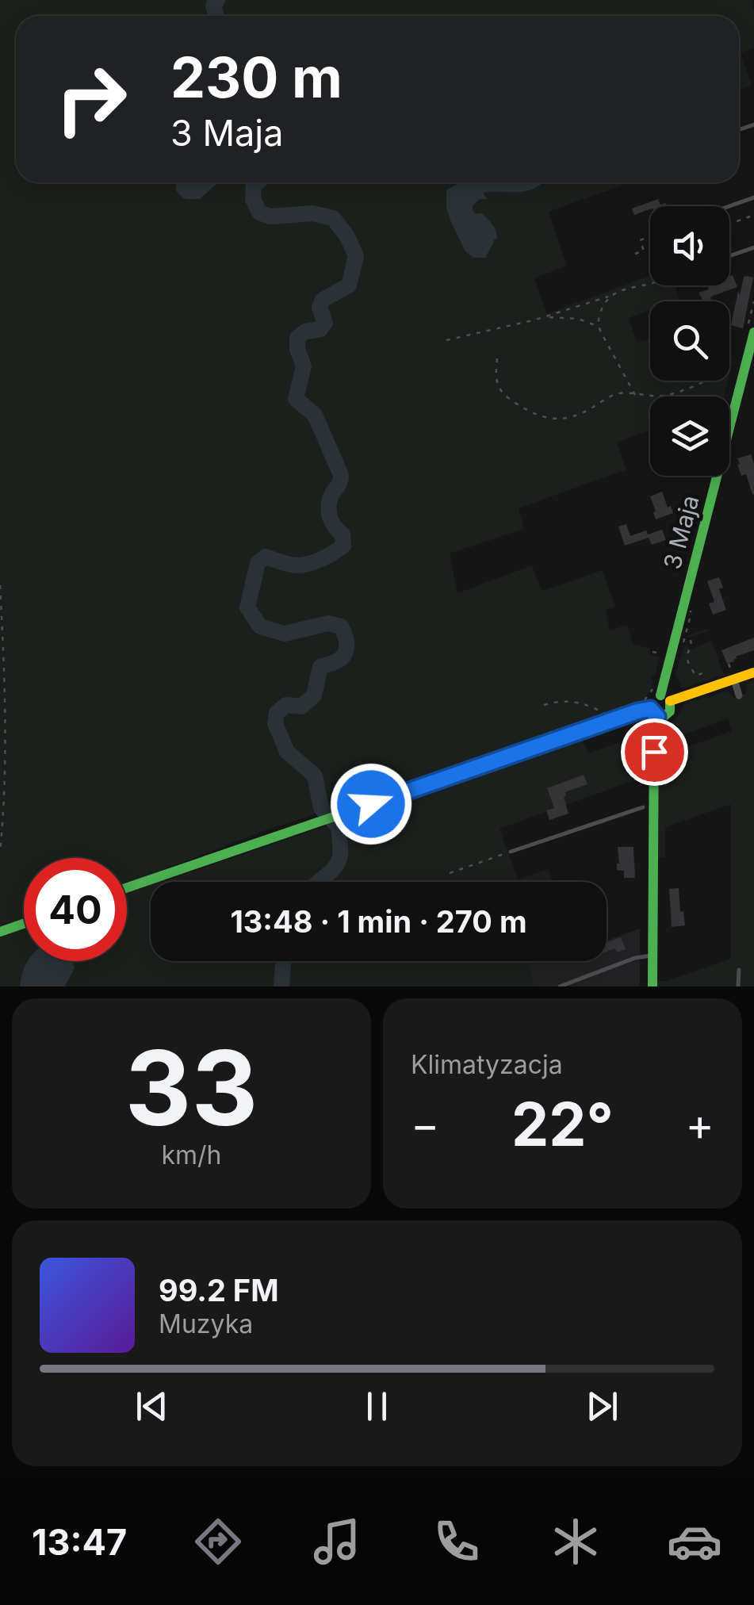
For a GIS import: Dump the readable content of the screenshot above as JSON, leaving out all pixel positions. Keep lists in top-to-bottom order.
{
  "streets": {
    "street": ["3 Maja"]
  },
  "page": {
    "turn": ["230 m", "3 Maja"],
    "limit": "40",
    "trip": "13:48 · 1 min · 270 m",
    "tile": [
      ["33", "km/h"],
      "Klimatyzacja"
    ],
    "heat": ["−", "22°", "+"],
    "song": ["99.2 FM", "Muzyka"],
    "tabs": "13:47"
  }
}
